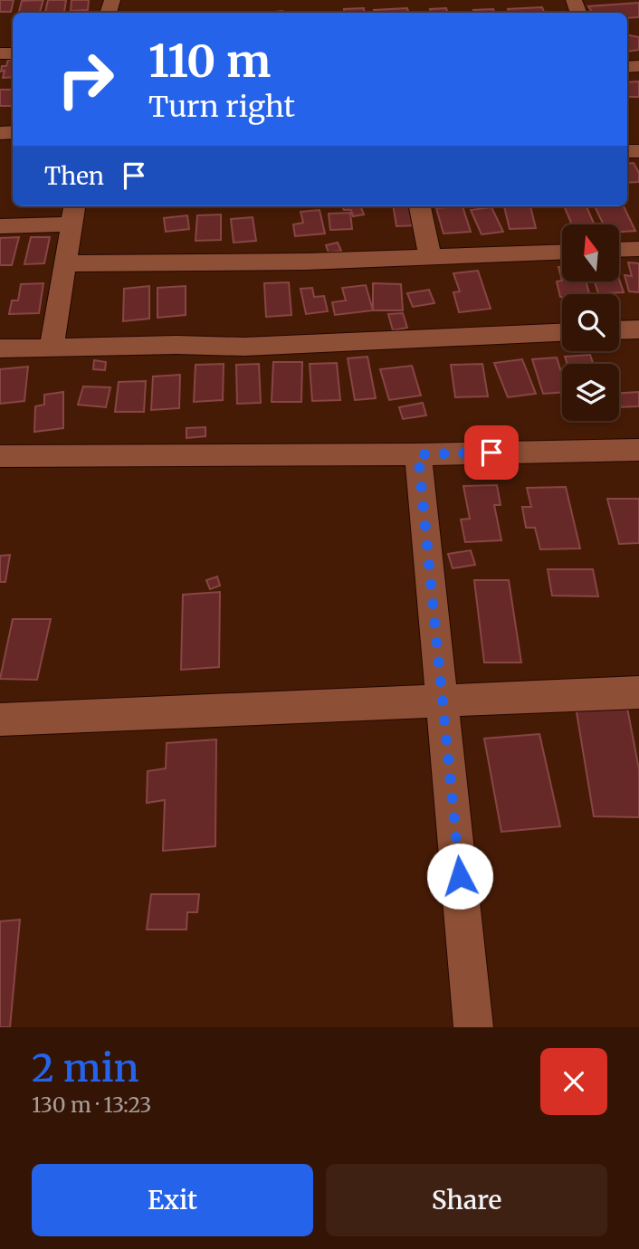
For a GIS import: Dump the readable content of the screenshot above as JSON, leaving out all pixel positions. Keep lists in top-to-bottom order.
{
  "north": "top",
  "page": {
    "turn": ["110 m", "Turn right"],
    "then": "Then",
    "heading": ["2 min", "130 m · 13:23"],
    "buttons": ["Exit", "Share"]
  }
}
